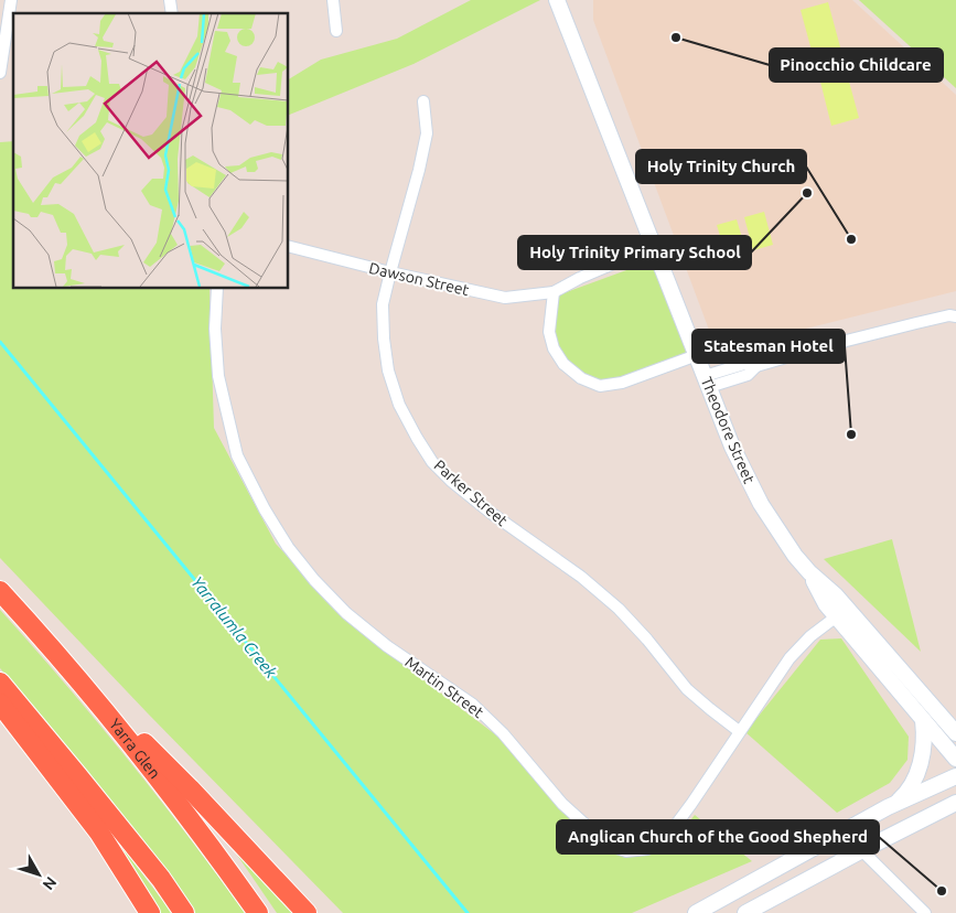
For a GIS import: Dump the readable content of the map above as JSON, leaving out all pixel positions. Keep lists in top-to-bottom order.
{
  "streets": {
    "highway": ["Yarra Glen"],
    "main road": ["Theodore Street"],
    "street": ["Dawson Street", "Parker Street", "Martin Street"]
  },
  "crossings": [
    ["Dawson Street", "Theodore Street"],
    ["Dawson Street", "Parker Street"],
    ["Theodore Street", "Martin Street"],
    ["Parker Street", "Martin Street"]
  ],
  "water": ["Yarralumla Creek"],
  "places": [
    "Pinocchio Childcare",
    "Holy Trinity Primary School",
    "Holy Trinity Church",
    "Statesman Hotel",
    "Anglican Church of the Good Shepherd"
  ],
  "north": "bottom right"
}
